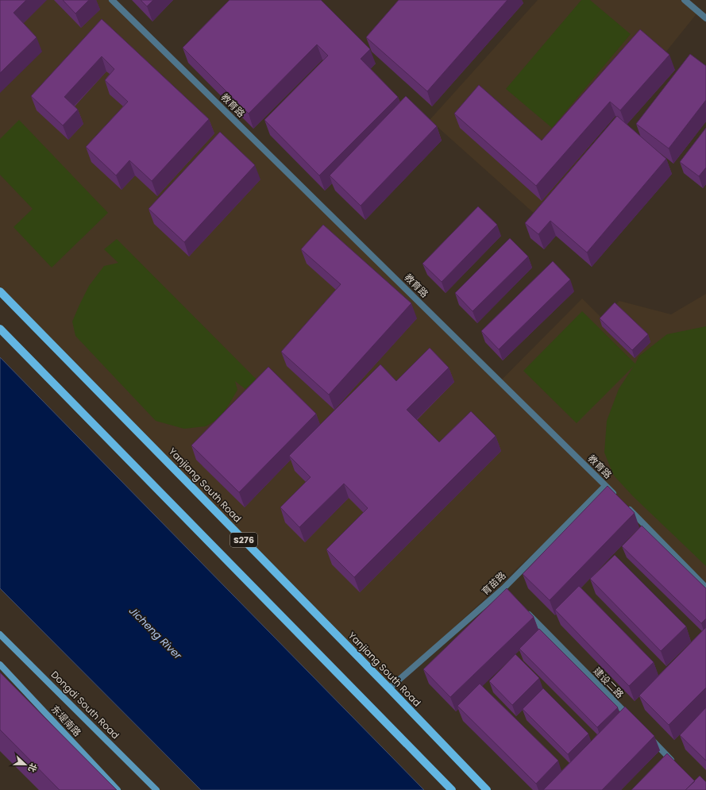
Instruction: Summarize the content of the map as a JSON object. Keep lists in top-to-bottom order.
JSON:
{
  "streets": {
    "main road": [
      "Yanjiang South Road",
      "S276",
      "Dongdi South Road",
      "东堤南路"
    ],
    "street": ["教育路", "育苗路", "建设二路"]
  },
  "crossings": [
    ["教育路", "育苗路"],
    ["Yanjiang South Road", "育苗路"]
  ],
  "water": ["Jicheng River"],
  "north": "right"
}
